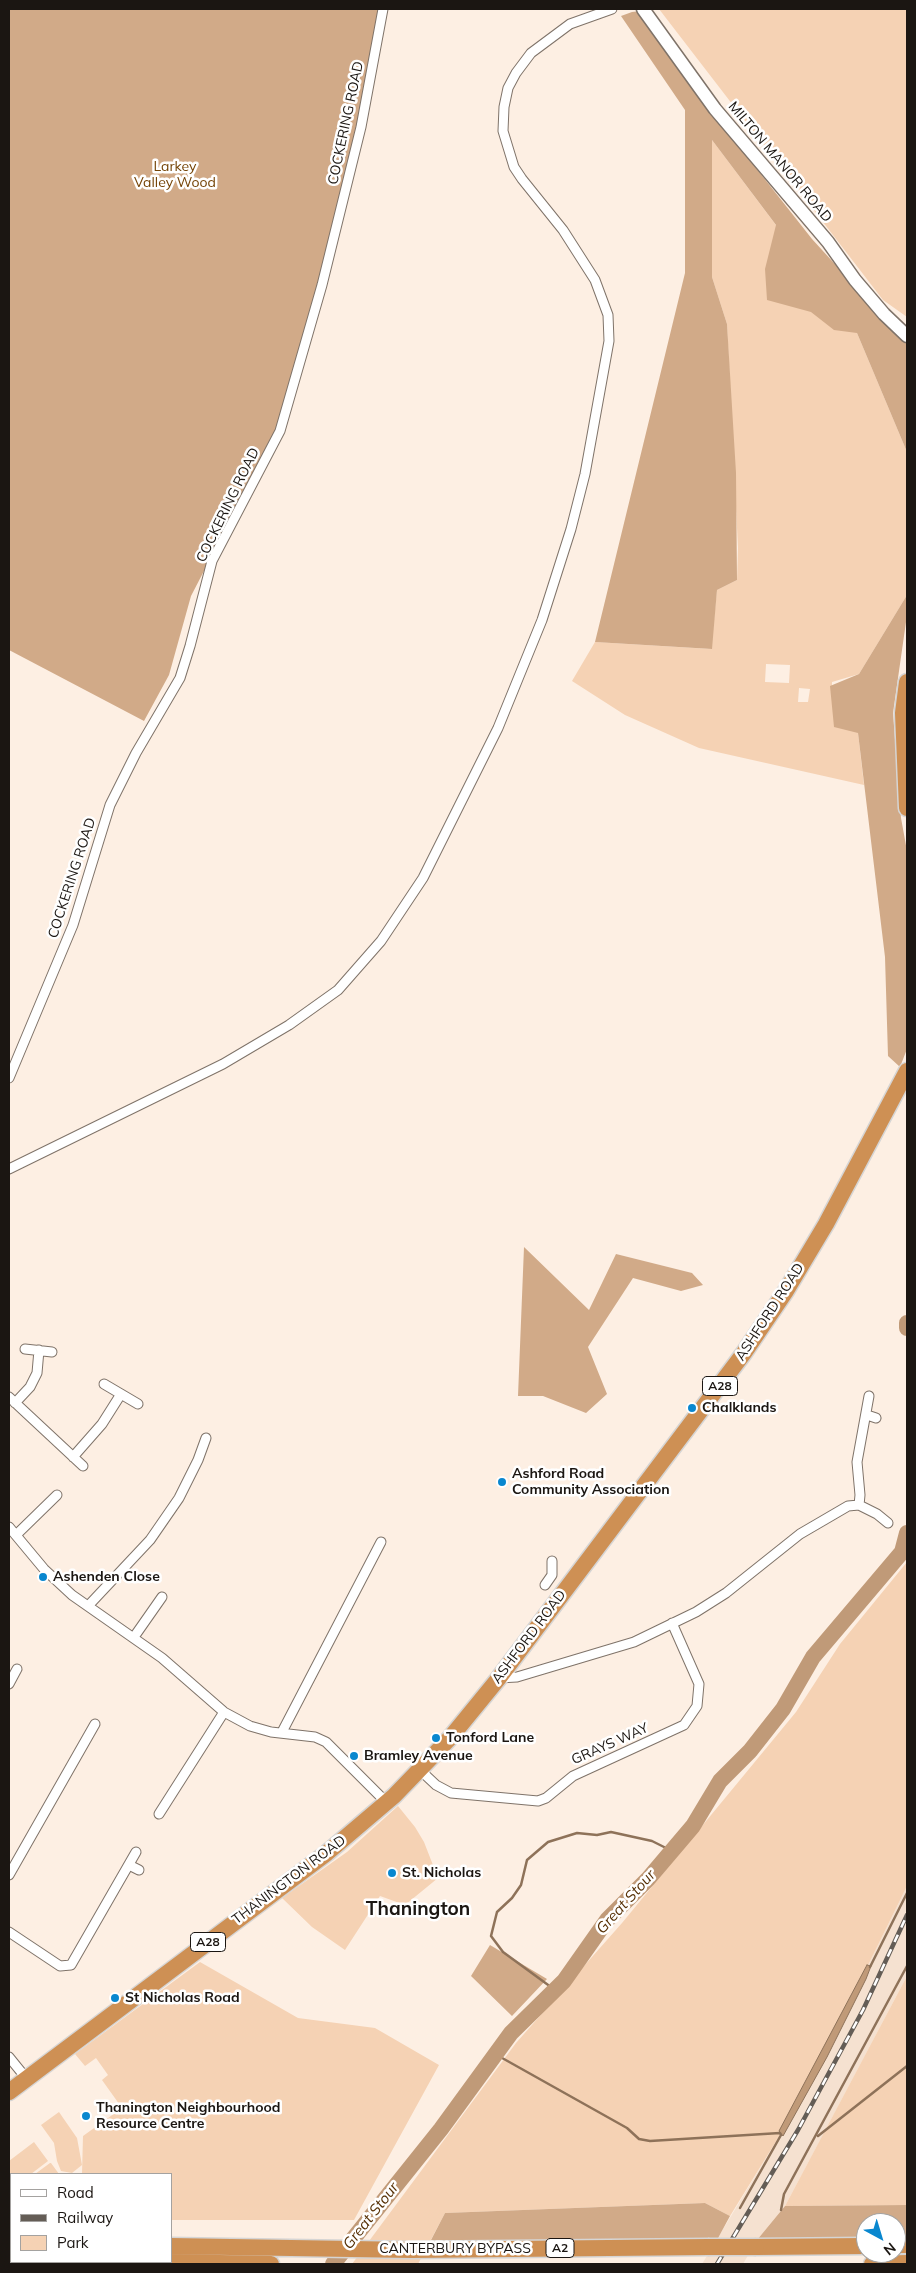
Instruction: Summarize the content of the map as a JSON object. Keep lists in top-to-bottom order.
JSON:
{
  "streets": {
    "highway": [
      "ASHFORD ROAD",
      "A28",
      "THANINGTON ROAD",
      "A2",
      "CANTERBURY BYPASS"
    ],
    "street": ["COCKERING ROAD", "MILTON MANOR ROAD", "GRAYS WAY"]
  },
  "crossings": [
    ["ASHFORD ROAD", "GRAYS WAY"],
    ["ASHFORD ROAD", "THANINGTON ROAD"],
    ["GRAYS WAY", "THANINGTON ROAD"],
    ["A2", "CANTERBURY BYPASS"]
  ],
  "districts": ["Thanington"],
  "water": ["Great Stour"],
  "parks": ["Larkey Valley Wood"],
  "places": [
    "Chalklands",
    "Ashford Road Community Association",
    "Ashenden Close",
    "Tonford Lane",
    "Bramley Avenue",
    "St. Nicholas",
    "St Nicholas Road",
    "Thanington Neighbourhood Resource Centre"
  ],
  "legend": ["Road", "Railway", "Park"],
  "north": "bottom right"
}
